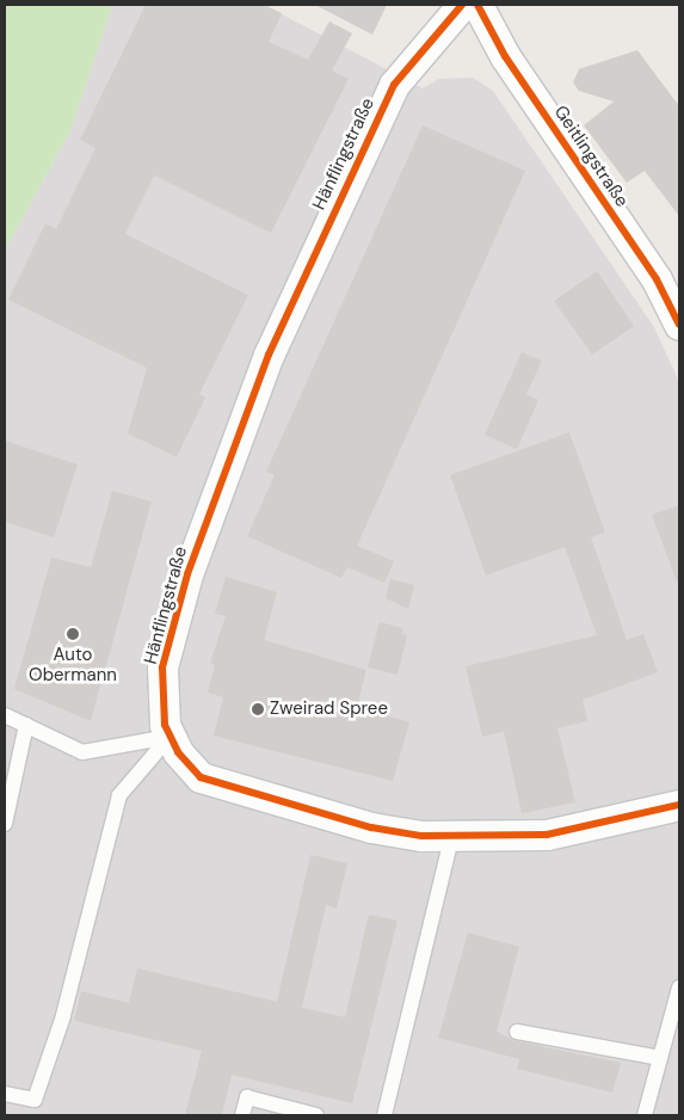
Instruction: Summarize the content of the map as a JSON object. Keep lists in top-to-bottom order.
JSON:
{
  "streets": {
    "street": ["Hänflingstraße", "Geitlingstraße"]
  },
  "places": ["Auto Obermann", "Zweirad Spree"]
}
